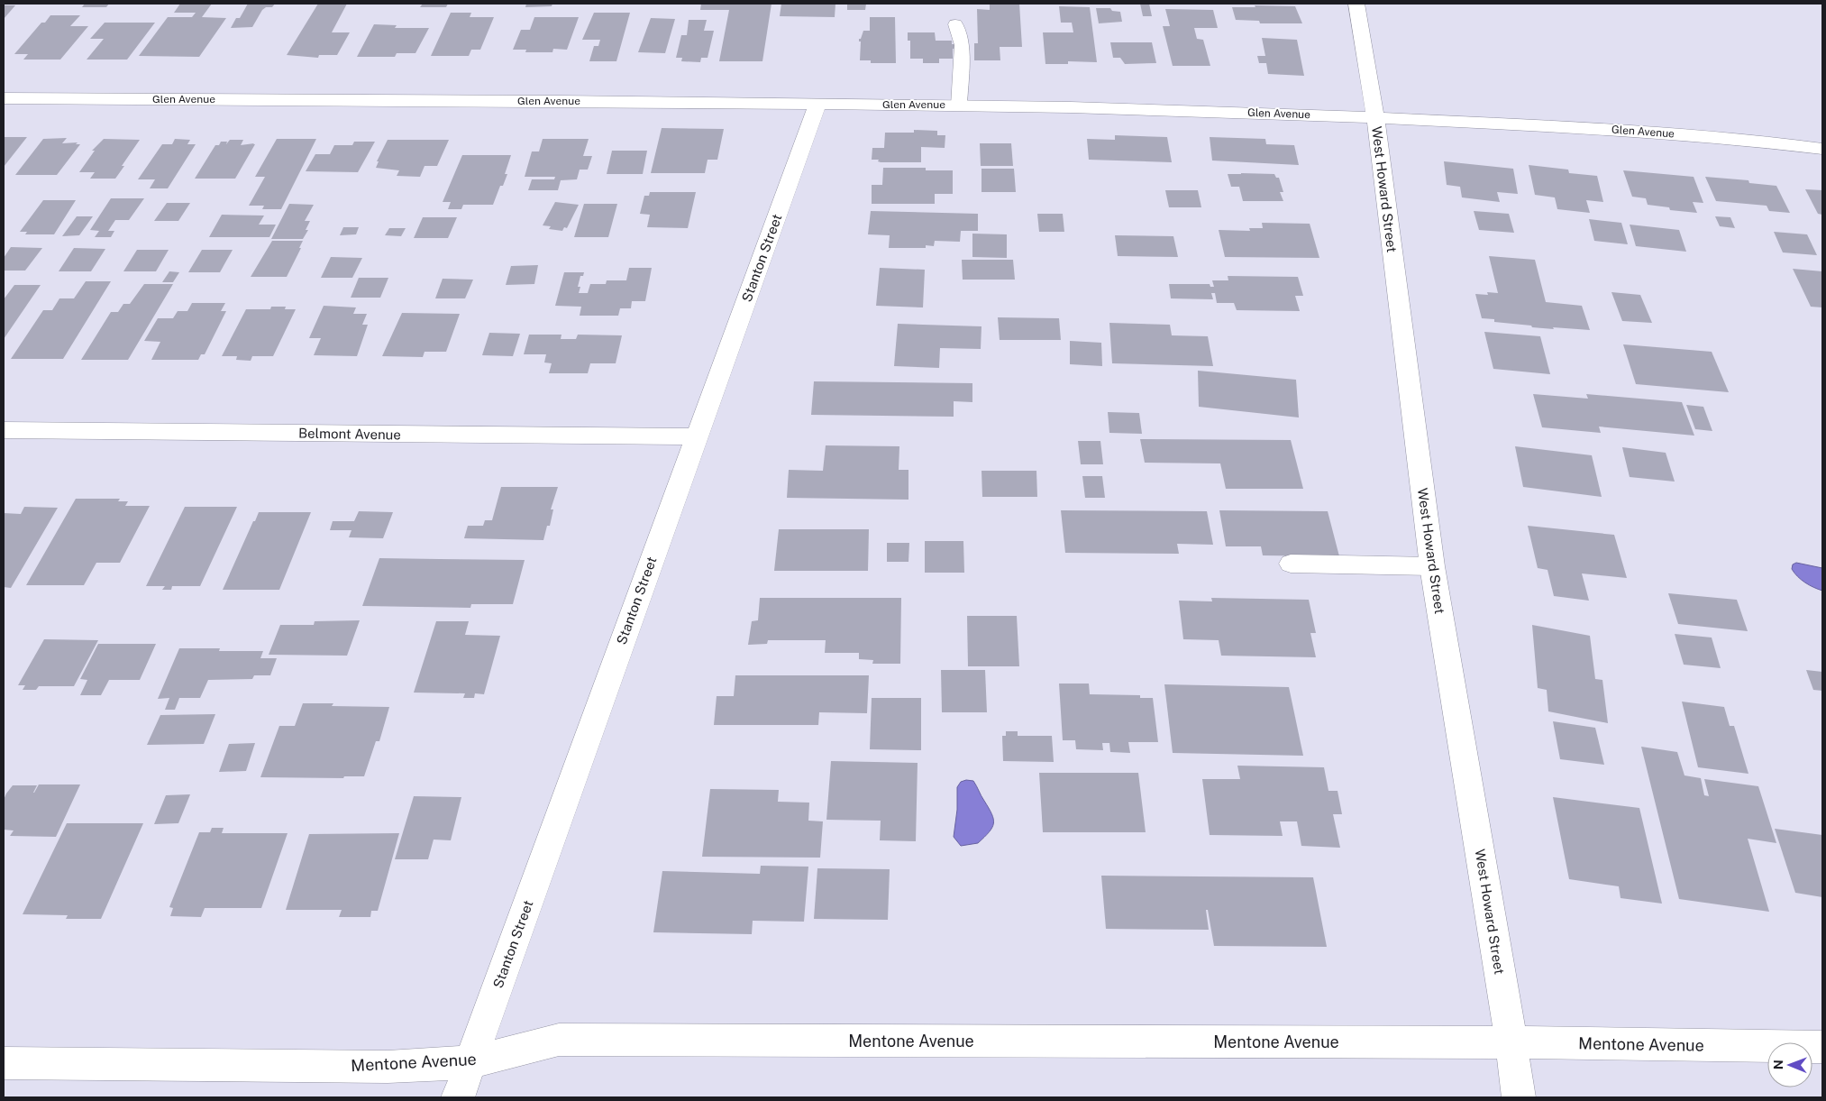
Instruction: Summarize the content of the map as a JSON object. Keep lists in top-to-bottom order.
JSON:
{
  "streets": {
    "street": [
      "Glen Avenue",
      "West Howard Street",
      "Stanton Street",
      "Belmont Avenue",
      "Mentone Avenue"
    ]
  },
  "crossings": [
    ["Glen Avenue", "West Howard Street"],
    ["Glen Avenue", "Stanton Street"],
    ["West Howard Street", "Mentone Avenue"],
    ["Stanton Street", "Belmont Avenue"],
    ["Stanton Street", "Mentone Avenue"]
  ],
  "north": "left"
}
